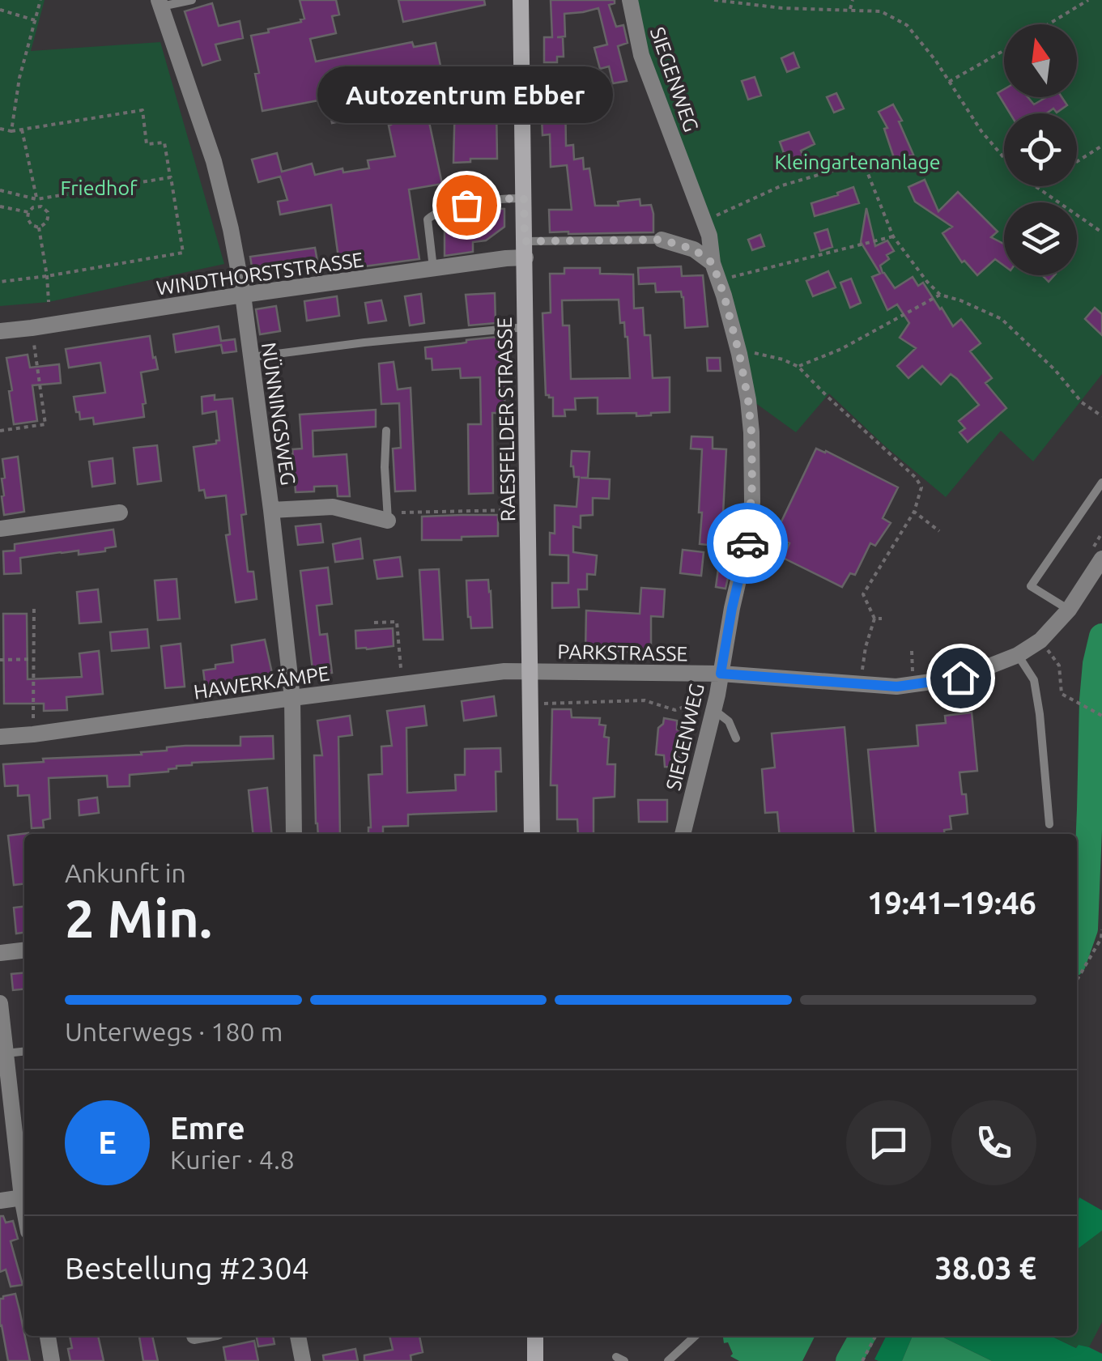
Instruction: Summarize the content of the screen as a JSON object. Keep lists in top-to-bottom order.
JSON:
{
  "streets": {
    "main road": ["RAESFELDER STRASSE"],
    "street": [
      "SIEGENWEG",
      "WINDTHORSTSTRASSE",
      "NÜNNINGSWEG",
      "PARKSTRASSE",
      "HAWERKÄMPE"
    ]
  },
  "crossings": [
    ["SIEGENWEG", "PARKSTRASSE"],
    ["WINDTHORSTSTRASSE", "NÜNNINGSWEG"],
    ["WINDTHORSTSTRASSE", "RAESFELDER STRASSE"],
    ["NÜNNINGSWEG", "HAWERKÄMPE"],
    ["RAESFELDER STRASSE", "PARKSTRASSE"],
    ["RAESFELDER STRASSE", "HAWERKÄMPE"],
    ["PARKSTRASSE", "HAWERKÄMPE"]
  ],
  "parks": ["Kleingartenanlage", "Friedhof"],
  "places": ["Autozentrum Ebber"],
  "north": "top",
  "page": {
    "bubble": "Autozentrum Ebber",
    "heading": ["2 Min.", "Ankunft in", "19:41–19:46"],
    "panel": [
      "Emre",
      "Kurier · 4.8",
      "Bestellung #2304",
      "38.03 €"
    ],
    "bar": "Unterwegs · 180 m",
    "round": "E"
  }
}
